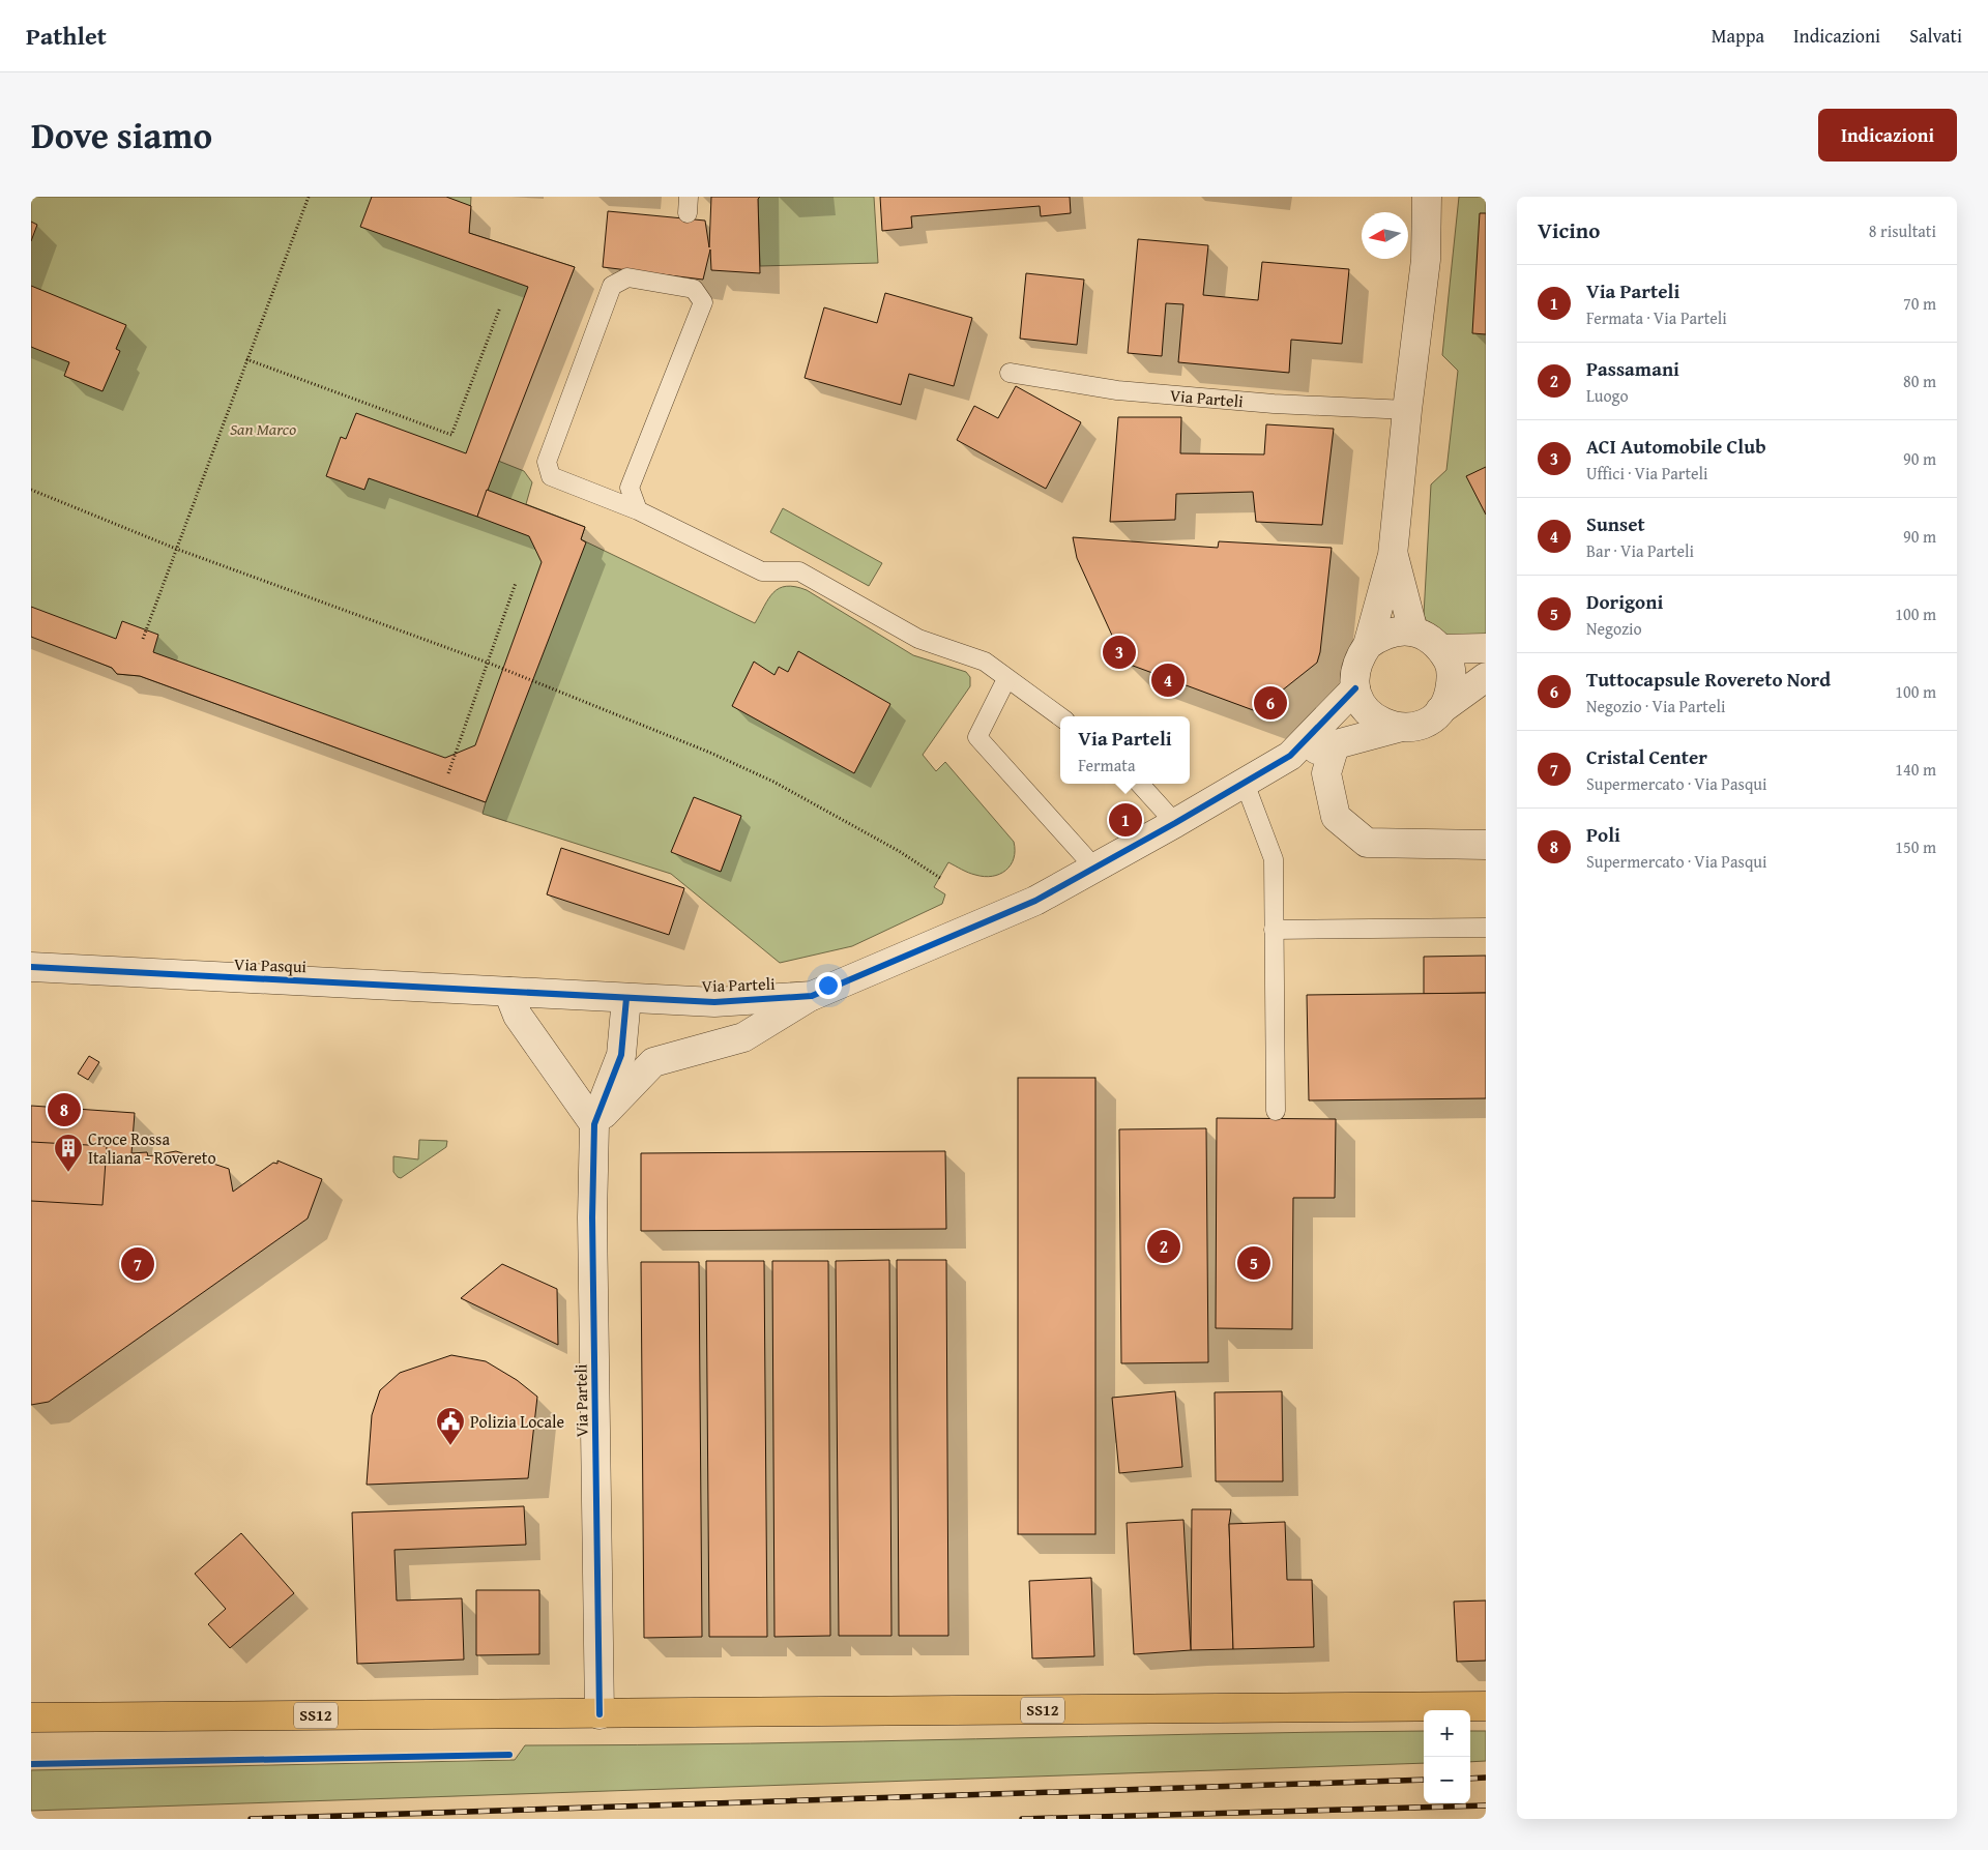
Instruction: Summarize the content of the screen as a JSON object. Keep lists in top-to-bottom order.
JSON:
{
  "streets": {
    "main road": ["SS12"],
    "street": ["Via Parteli", "Via Pasqui"]
  },
  "crossings": [
    ["Via Parteli", "Via Pasqui"],
    ["Via Parteli", "SS12"]
  ],
  "parks": ["San Marco"],
  "places": {
    "building": ["Croce Rossa Italiana - Rovereto"],
    "public building": ["Polizia Locale"]
  },
  "north": "left",
  "page": {
    "header": "Pathlet",
    "nav": ["Mappa", "Indicazioni", "Salvati"],
    "title": "Dove siamo",
    "buttons": "Indicazioni",
    "heading": ["Vicino", "8 risultati"],
    "list": [
      {
        "mark": "1",
        "name": "Via Parteli",
        "note": "Fermata · Via Parteli",
        "value": "70 m"
      },
      {
        "mark": "2",
        "name": "Passamani",
        "note": "Luogo",
        "value": "80 m"
      },
      {
        "mark": "3",
        "name": "ACI Automobile Club",
        "note": "Uffici · Via Parteli",
        "value": "90 m"
      },
      {
        "mark": "4",
        "name": "Sunset",
        "note": "Bar · Via Parteli",
        "value": "90 m"
      },
      {
        "mark": "5",
        "name": "Dorigoni",
        "note": "Negozio",
        "value": "100 m"
      },
      {
        "mark": "6",
        "name": "Tuttocapsule Rovereto Nord",
        "note": "Negozio · Via Parteli",
        "value": "100 m"
      },
      {
        "mark": "7",
        "name": "Cristal Center",
        "note": "Supermercato · Via Pasqui",
        "value": "140 m"
      },
      {
        "mark": "8",
        "name": "Poli",
        "note": "Supermercato · Via Pasqui",
        "value": "150 m"
      }
    ],
    "pins": [
      "3",
      "4",
      "6",
      "1",
      "8",
      "2",
      "5",
      "7"
    ],
    "popup": ["Via Parteli", "Fermata"],
    "map_buttons": ["+", "−"]
  }
}
